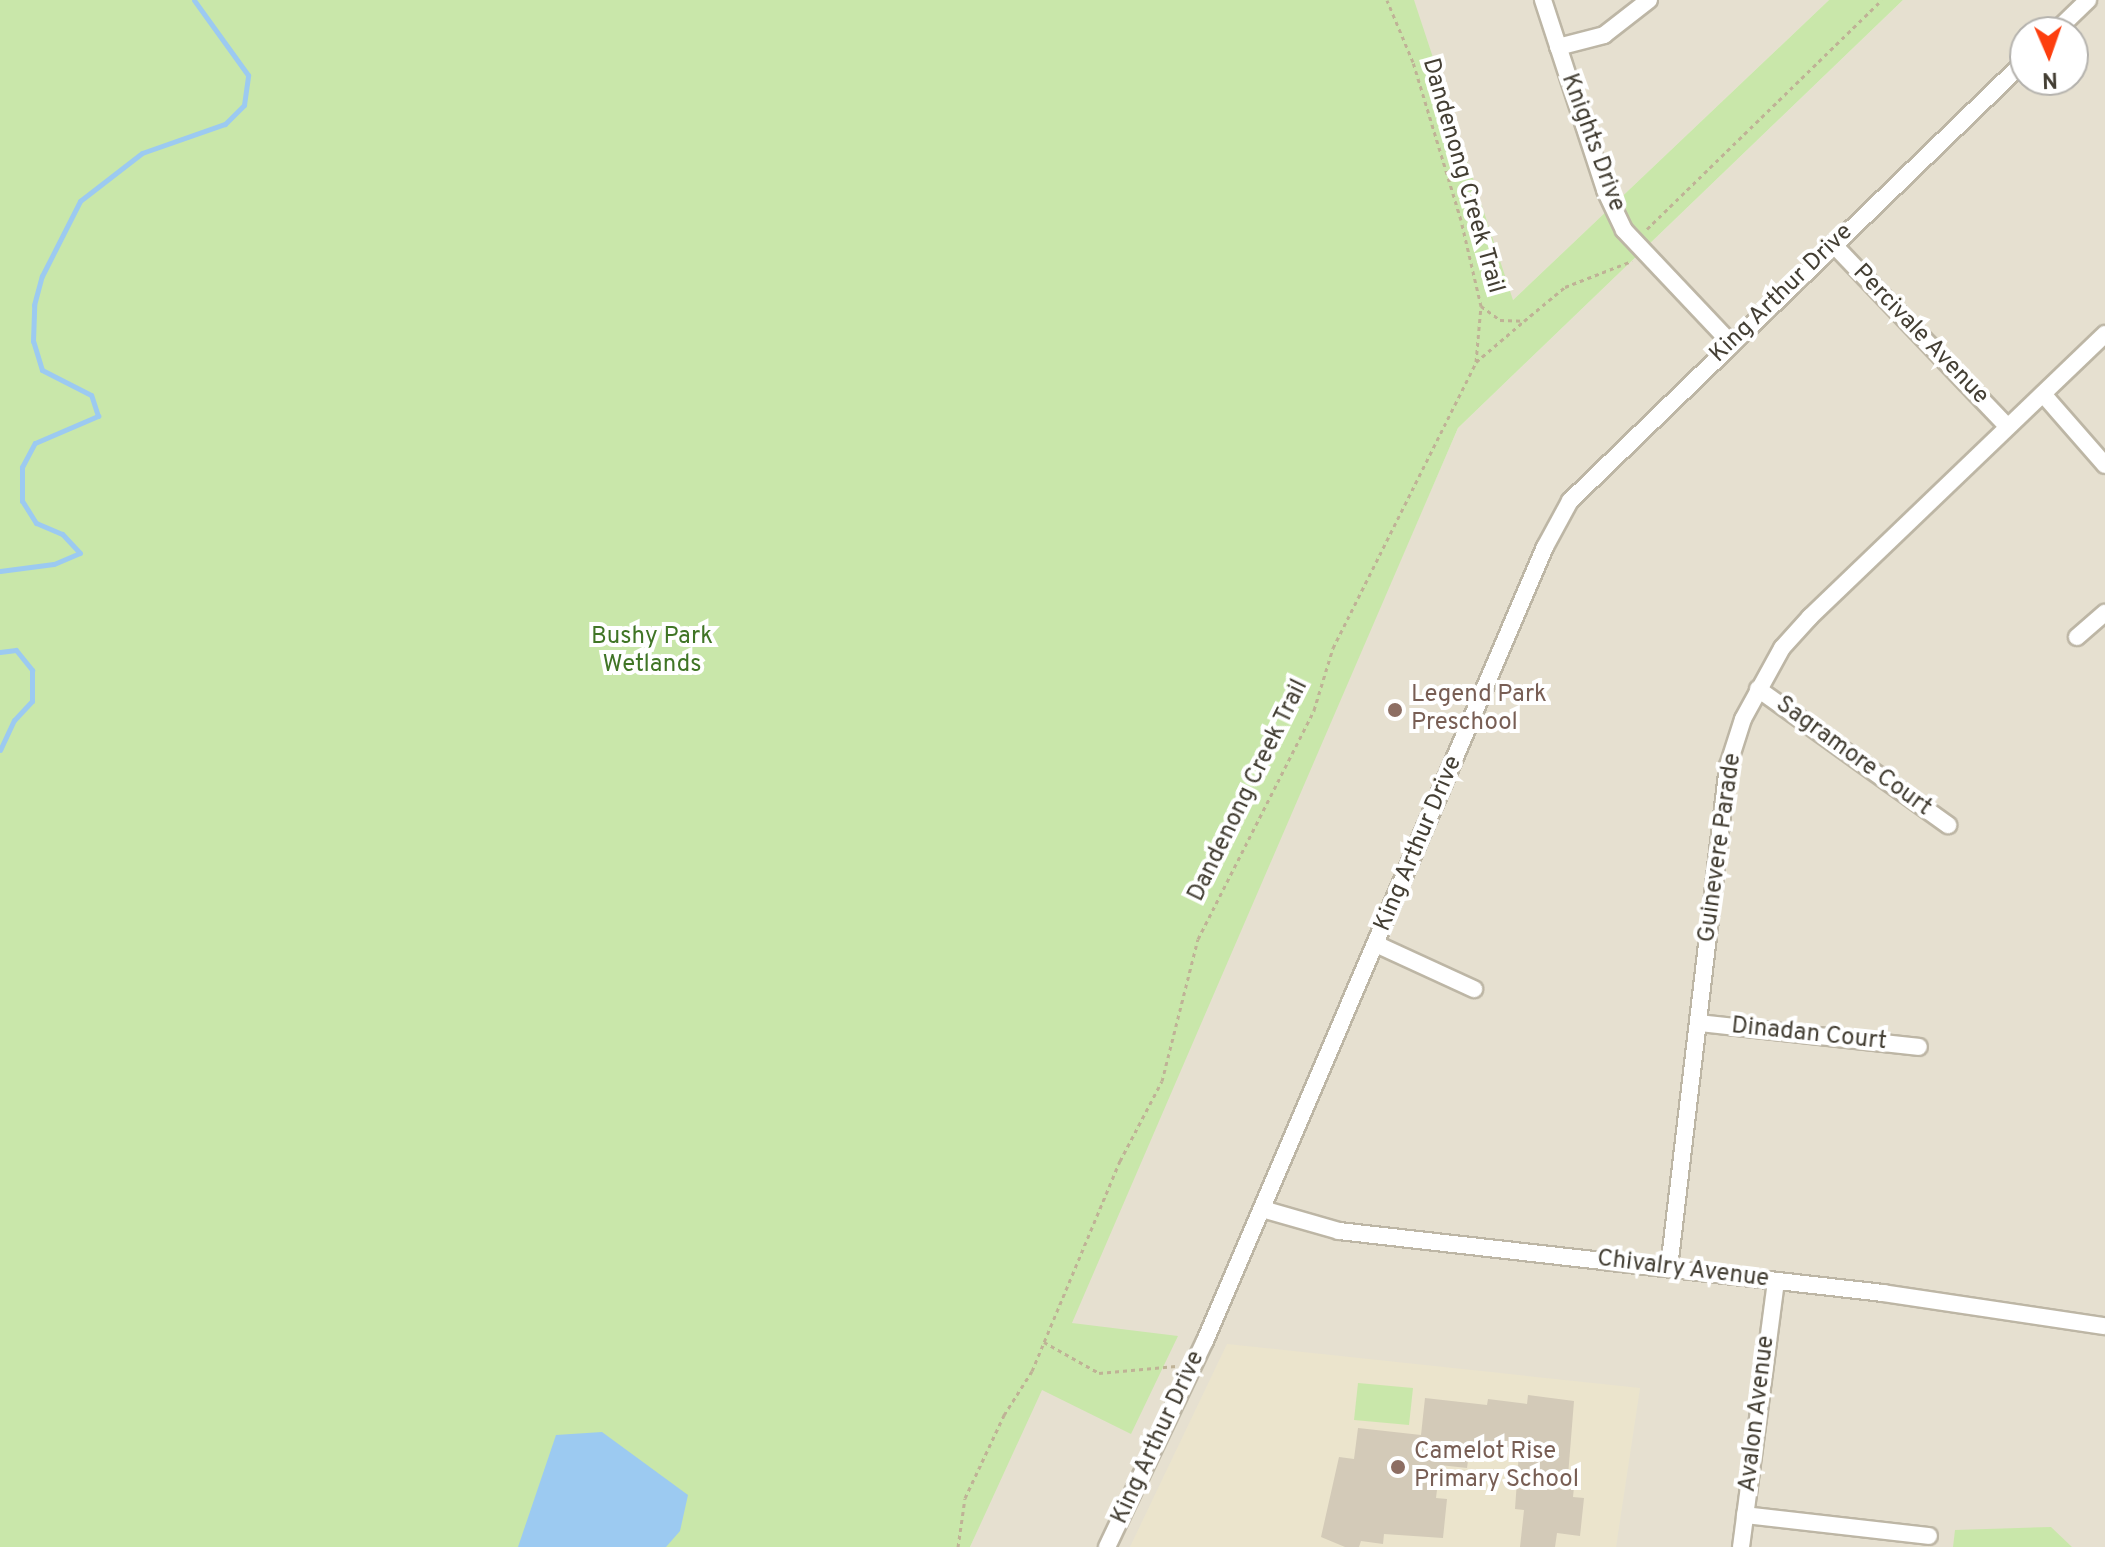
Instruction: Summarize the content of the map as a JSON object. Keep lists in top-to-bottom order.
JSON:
{
  "streets": {
    "street": [
      "Knights Drive",
      "King Arthur Drive",
      "Percivale Avenue",
      "Sagramore Court",
      "Guinevere Parade",
      "Dinadan Court",
      "Chivalry Avenue",
      "Avalon Avenue"
    ],
    "path": ["Dandenong Creek Trail"]
  },
  "crossings": [
    ["Knights Drive", "King Arthur Drive"],
    ["King Arthur Drive", "Percivale Avenue"],
    ["King Arthur Drive", "Chivalry Avenue"],
    ["Percivale Avenue", "Guinevere Parade"],
    ["Sagramore Court", "Guinevere Parade"],
    ["Guinevere Parade", "Dinadan Court"],
    ["Guinevere Parade", "Chivalry Avenue"],
    ["Chivalry Avenue", "Avalon Avenue"]
  ],
  "parks": ["Bushy Park Wetlands"],
  "places": ["Legend Park Preschool", "Camelot Rise Primary School"],
  "north": "bottom"
}
